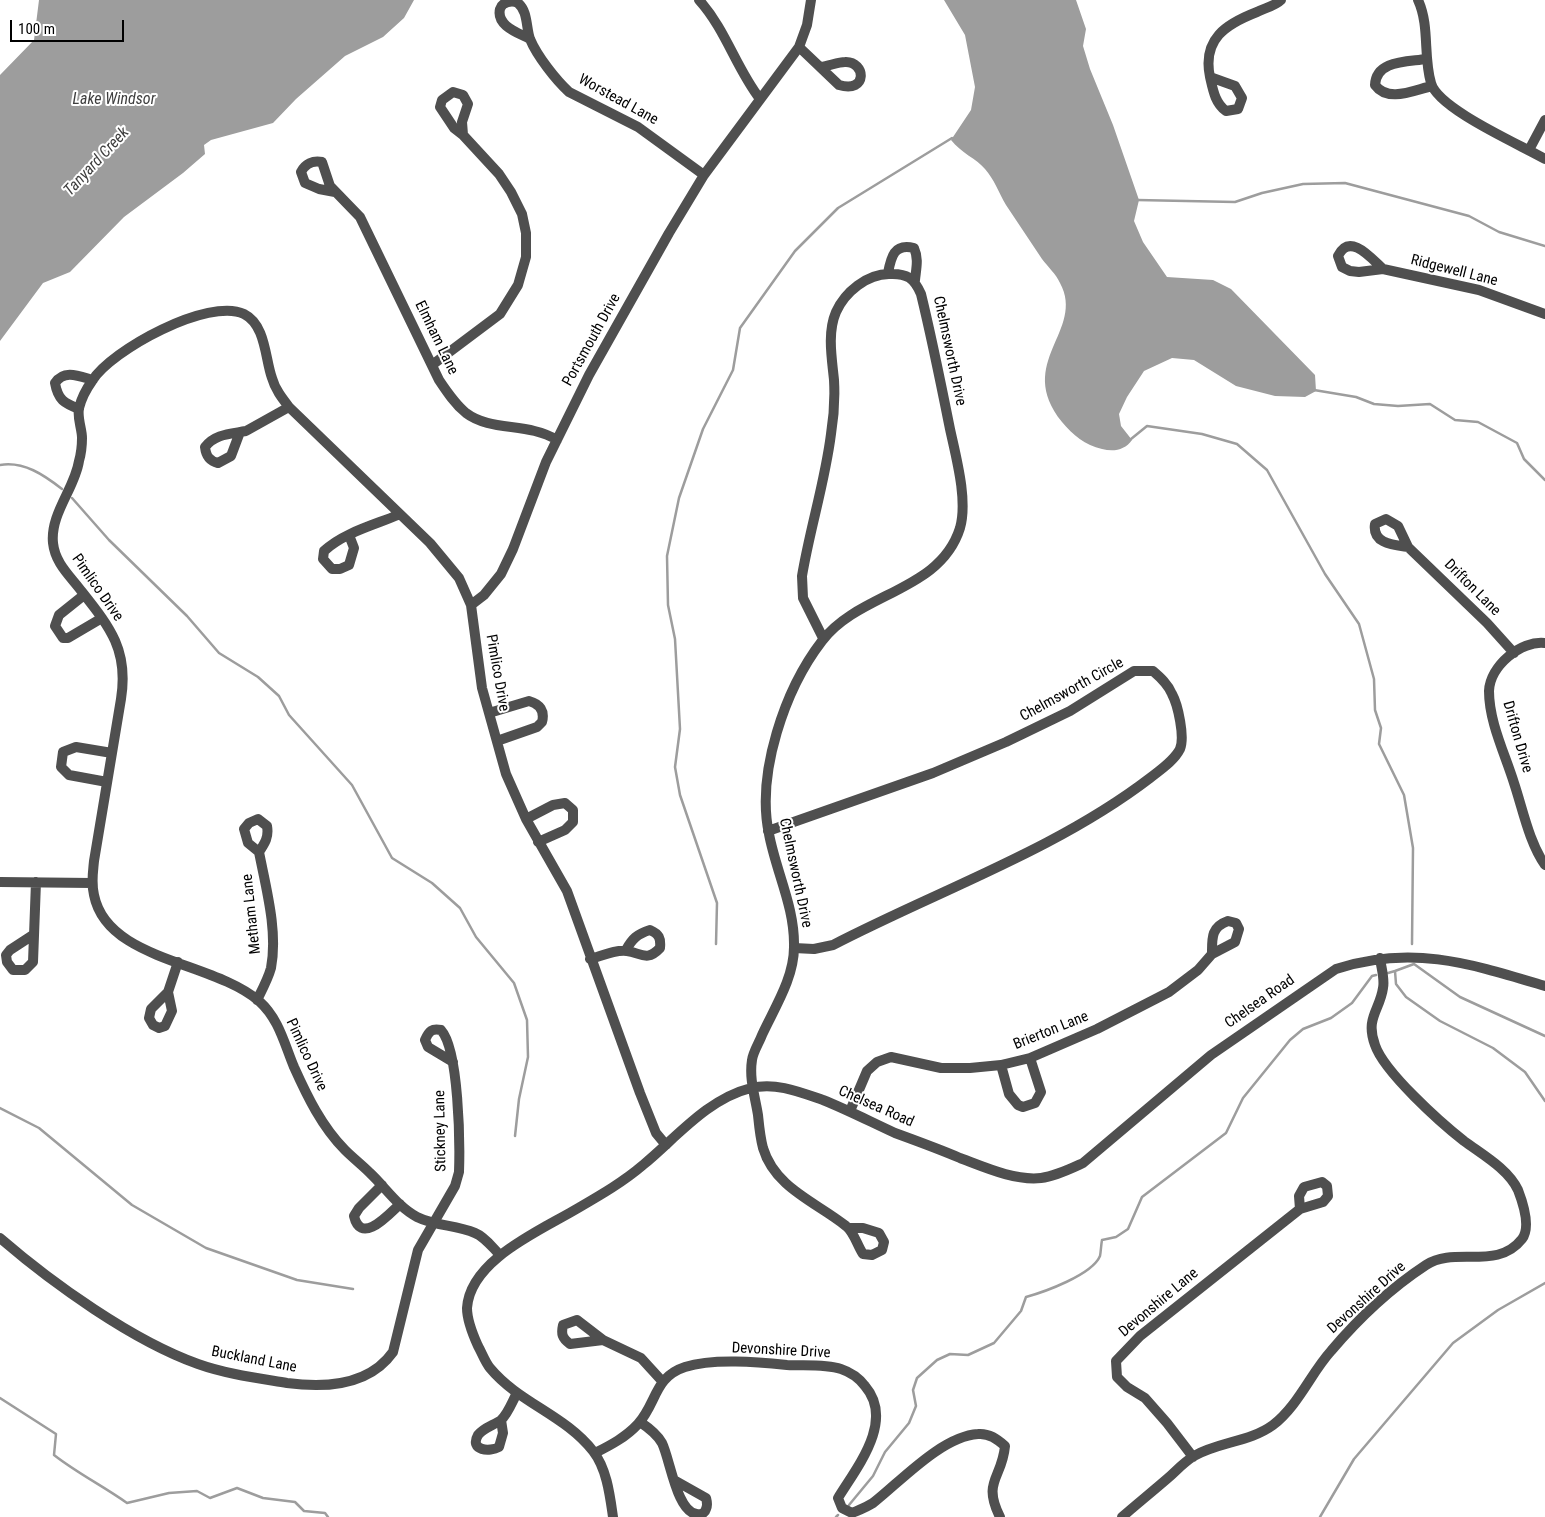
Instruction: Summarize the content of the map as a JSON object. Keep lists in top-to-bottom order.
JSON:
{
  "streets": {
    "street": [
      "Worstead Lane",
      "Ridgewell Lane",
      "Elmham Lane",
      "Portsmouth Drive",
      "Chelmsworth Drive",
      "Pimlico Drive",
      "Drifton Lane",
      "Chelmsworth Circle",
      "Drifton Drive",
      "Metham Lane",
      "Chelsea Road",
      "Brierton Lane",
      "Stickney Lane",
      "Devonshire Drive",
      "Devonshire Lane",
      "Buckland Lane"
    ]
  },
  "crossings": [
    ["Worstead Lane", "Portsmouth Drive"],
    ["Elmham Lane", "Portsmouth Drive"],
    ["Portsmouth Drive", "Pimlico Drive"],
    ["Chelmsworth Drive", "Chelmsworth Circle"],
    ["Chelmsworth Drive", "Chelsea Road"],
    ["Pimlico Drive", "Metham Lane"],
    ["Pimlico Drive", "Chelsea Road"],
    ["Pimlico Drive", "Stickney Lane"],
    ["Pimlico Drive", "Buckland Lane"],
    ["Drifton Lane", "Drifton Drive"],
    ["Chelsea Road", "Brierton Lane"],
    ["Chelsea Road", "Devonshire Drive"],
    ["Stickney Lane", "Buckland Lane"],
    ["Devonshire Drive", "Devonshire Lane"]
  ],
  "water": ["Lake Windsor", "Tanyard Creek"],
  "scale_bar": "100 m"
}
